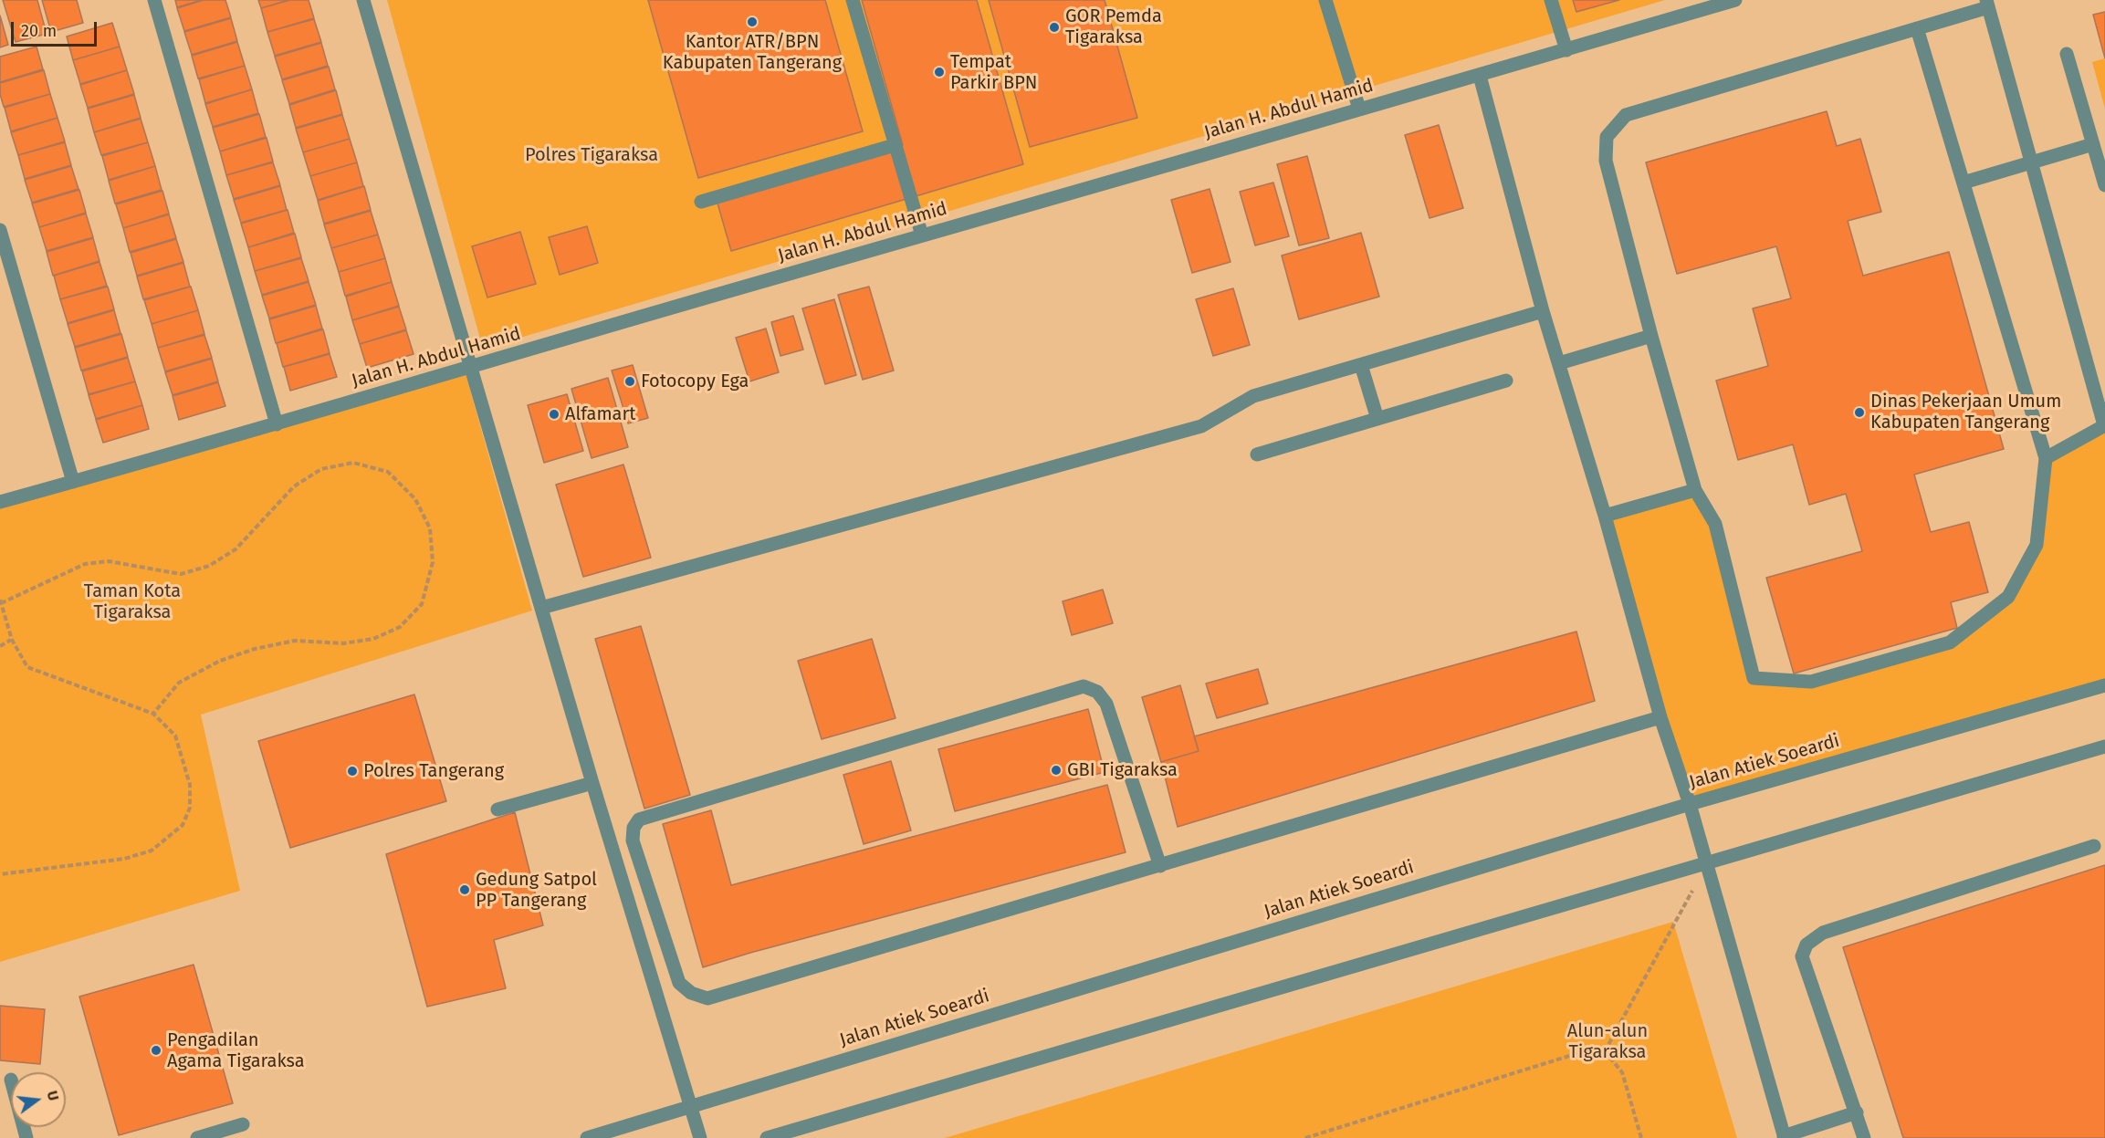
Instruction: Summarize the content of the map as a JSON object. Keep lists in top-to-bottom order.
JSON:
{
  "streets": {
    "street": ["Jalan H. Abdul Hamid", "Jalan Atiek Soeardi"]
  },
  "parks": ["Polres Tigaraksa", "Taman Kota Tigaraksa", "Alun-alun Tigaraksa"],
  "places": [
    "Kantor ATR/BPN Kabupaten Tangerang",
    "GOR Pemda Tigaraksa",
    "Tempat Parkir BPN",
    "Fotocopy Ega",
    "Dinas Pekerjaan Umum Kabupaten Tangerang",
    "Alfamart",
    "GBI Tigaraksa",
    "Polres Tangerang",
    "Gedung Satpol PP Tangerang",
    "Pengadilan Agama Tigaraksa"
  ],
  "scale_bar": "20 m",
  "north": "right"
}
